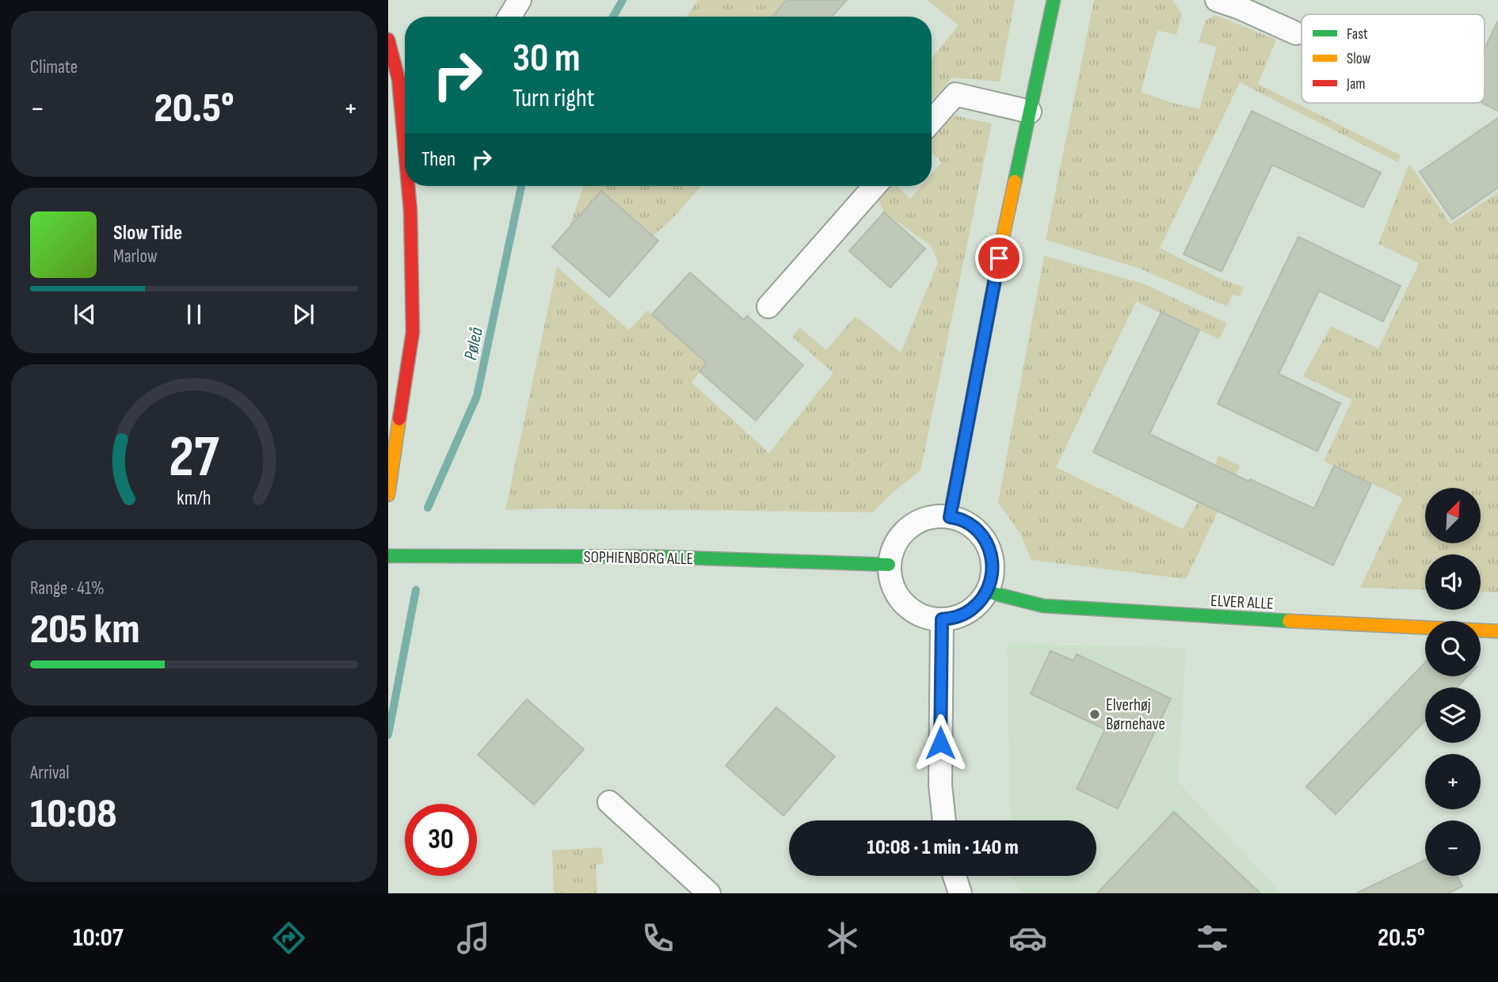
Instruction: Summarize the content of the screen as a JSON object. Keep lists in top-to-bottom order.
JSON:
{
  "streets": {
    "street": ["SOPHIENBORG ALLE", "ELVER ALLE"]
  },
  "crossings": [
    ["SOPHIENBORG ALLE", "ELVER ALLE"]
  ],
  "water": ["Pøleå"],
  "places": ["Elverhøj Børnehave"],
  "legend": ["Fast", "Slow", "Jam"],
  "north": "top right",
  "page": {
    "tile": [
      "Climate",
      ["Range · 41%", "205 km"],
      ["Arrival", "10:08"]
    ],
    "turn": ["30 m", "Turn right"],
    "heat": ["−", "20.5°", "+"],
    "then": "Then",
    "song": ["Slow Tide", "Marlow"],
    "map_buttons": ["+", "−"],
    "limit": "30",
    "trip": "10:08 · 1 min · 140 m",
    "tabs": ["10:07", "20.5°"],
    "gauge": ["27", "km/h"]
  }
}
